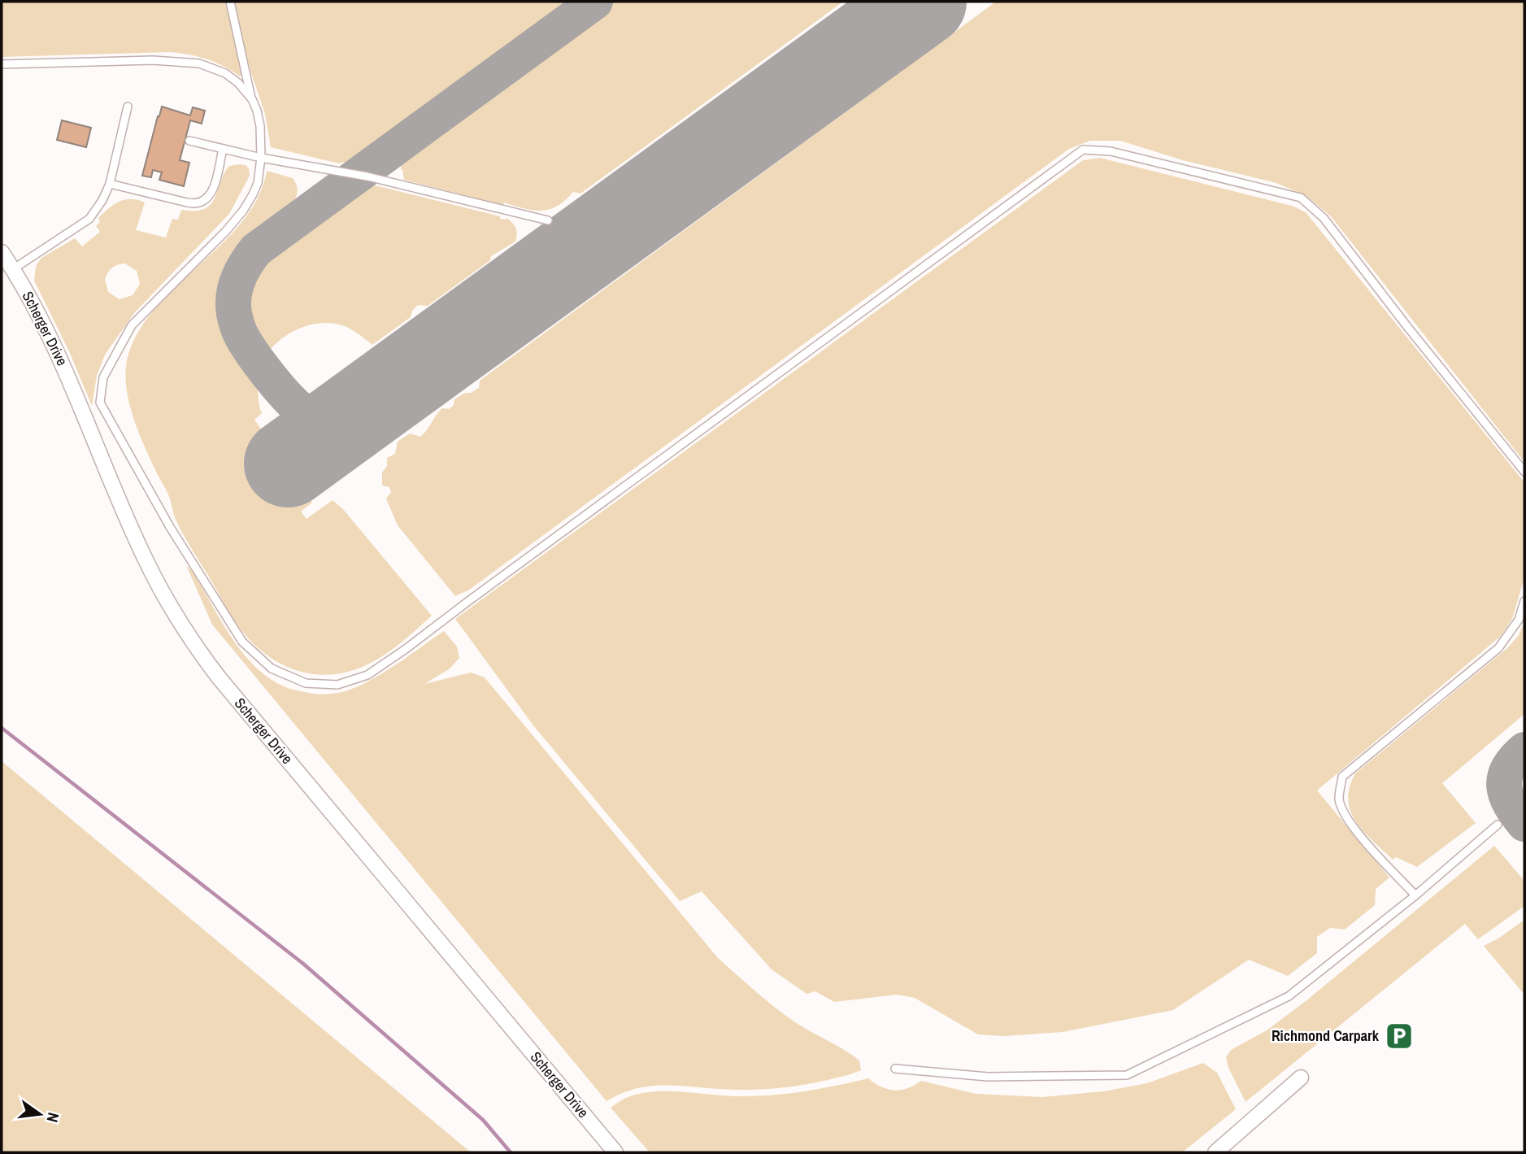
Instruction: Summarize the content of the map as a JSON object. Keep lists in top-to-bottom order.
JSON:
{
  "streets": {
    "street": ["Scherger Drive"]
  },
  "places": {
    "parking": ["Richmond Carpark"]
  },
  "north": "right"
}
